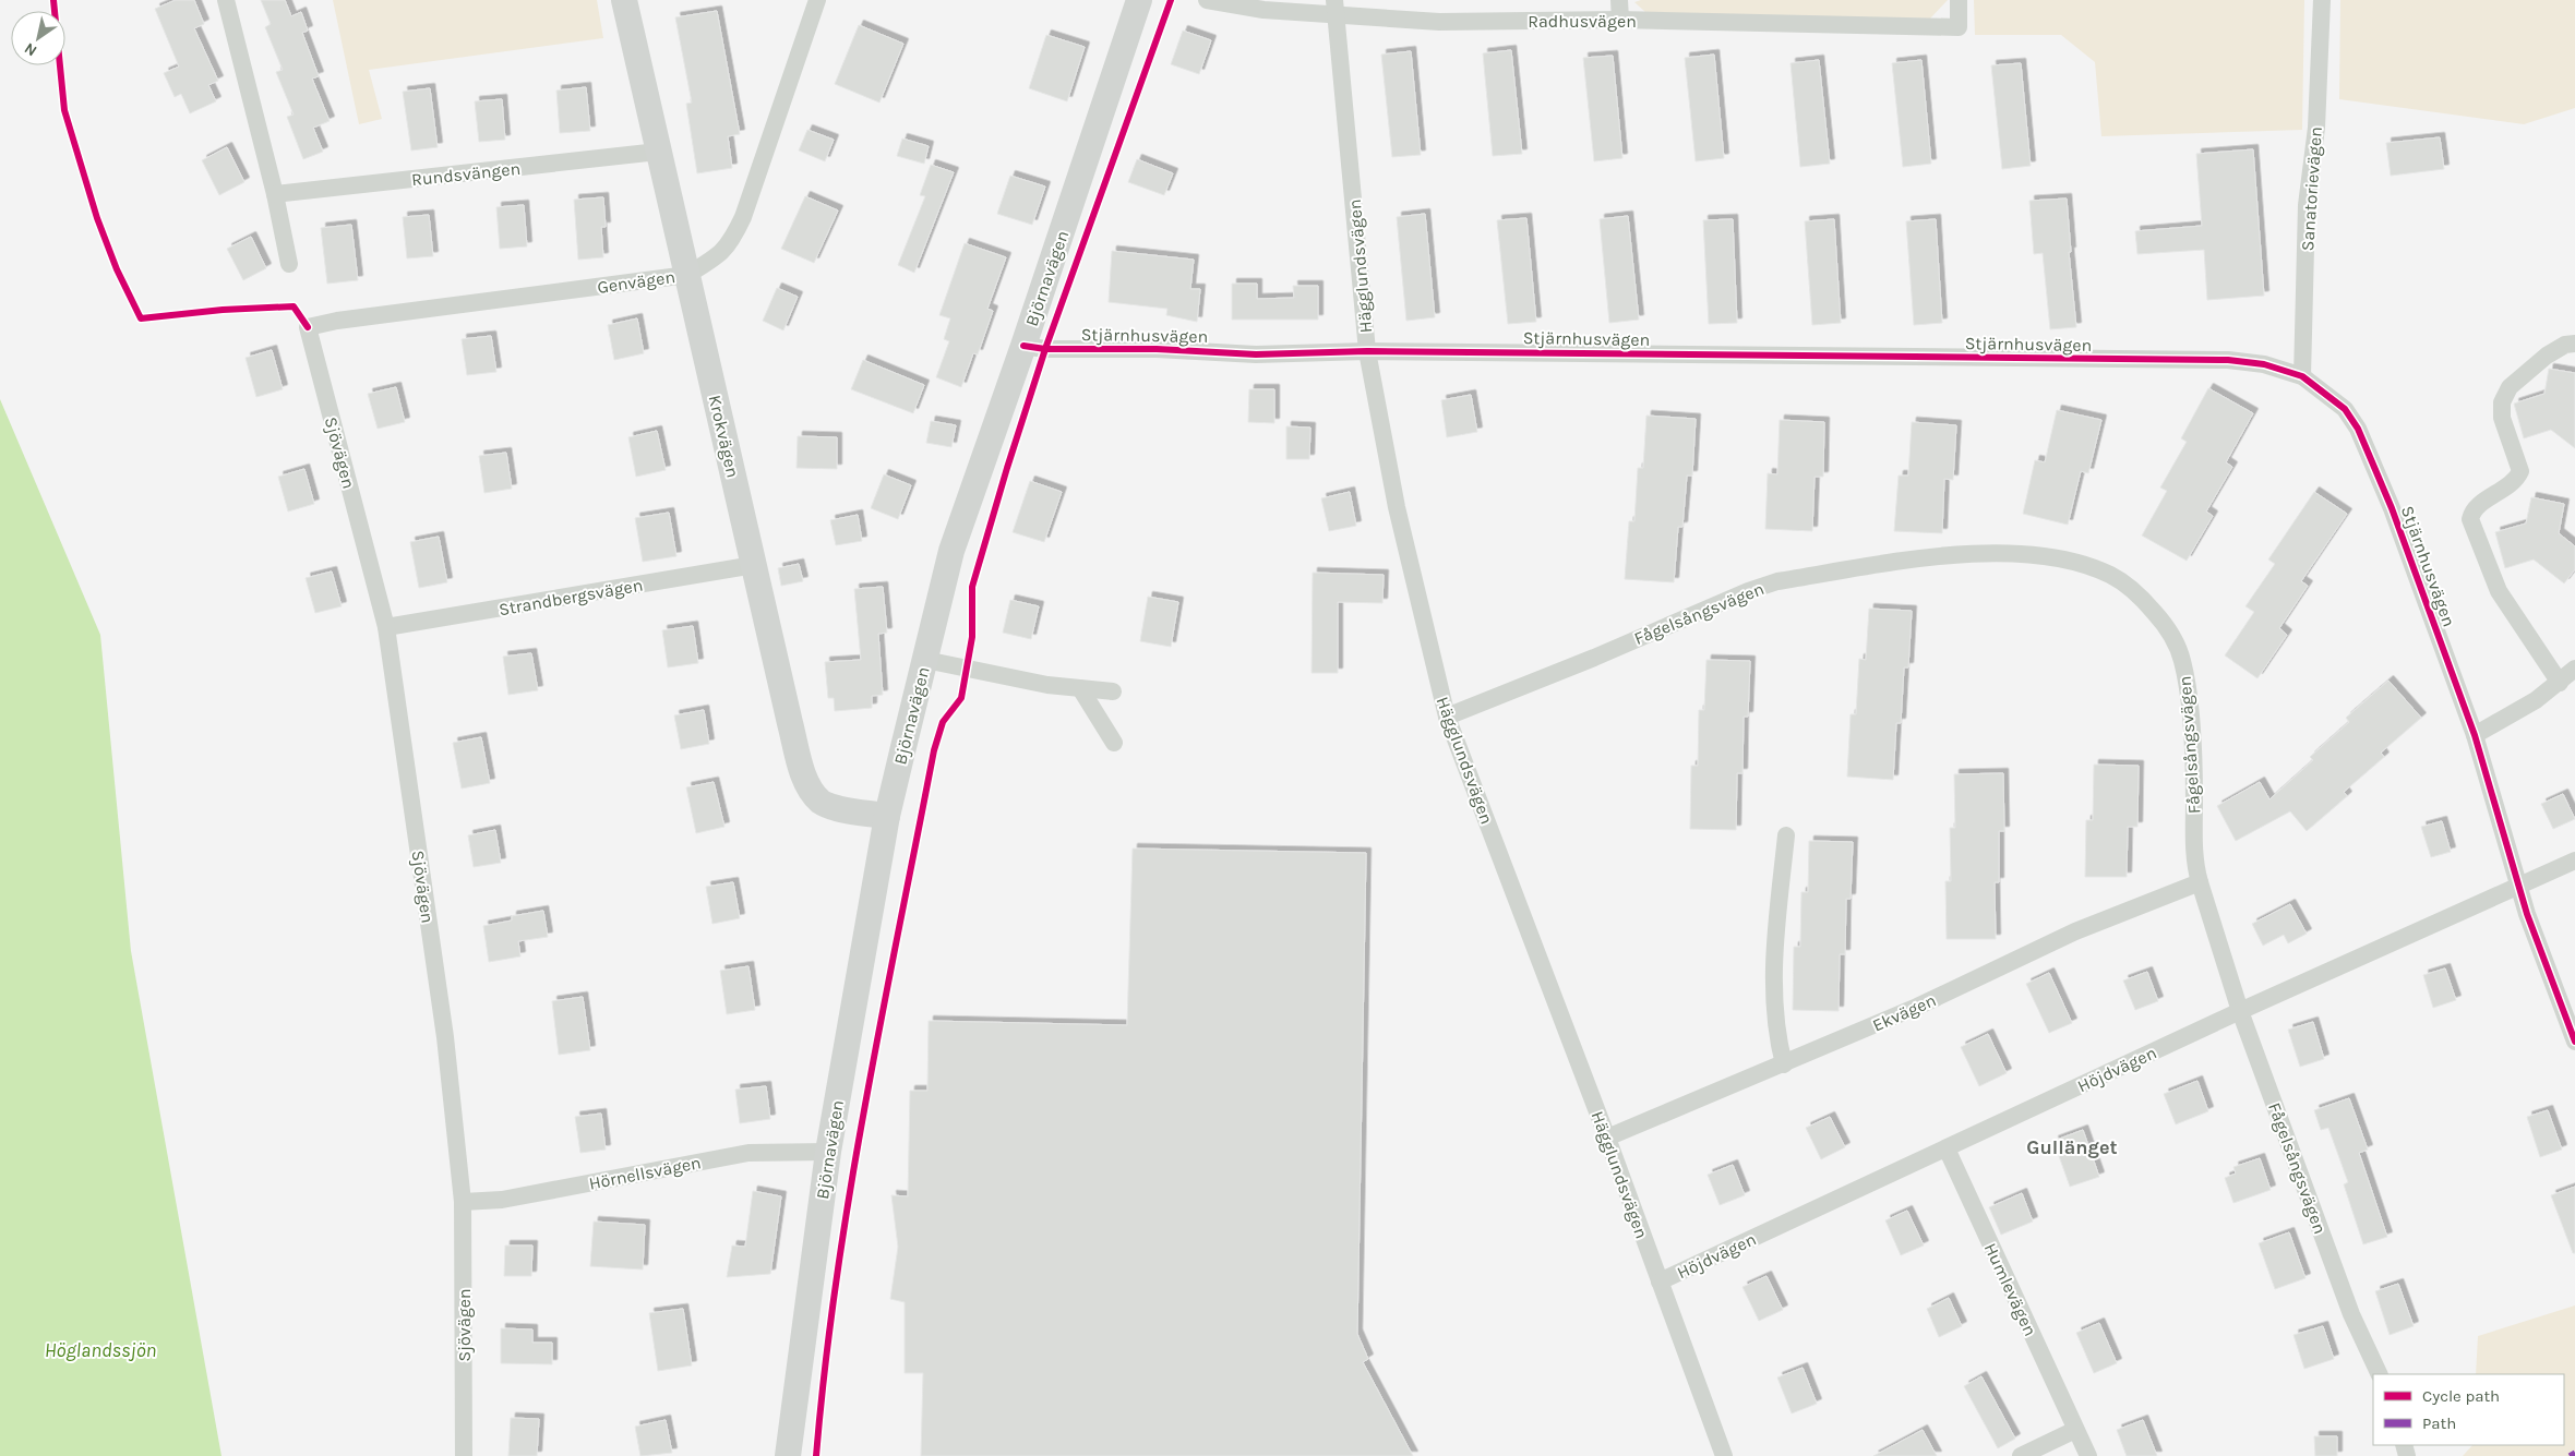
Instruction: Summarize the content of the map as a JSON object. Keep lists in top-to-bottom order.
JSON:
{
  "streets": {
    "main road": ["Björnavägen", "Krokvägen"],
    "street": [
      "Radhusvägen",
      "Rundsvängen",
      "Sanatorievägen",
      "Hägglundsvägen",
      "Genvägen",
      "Stjärnhusvägen",
      "Sjövägen",
      "Strandbergsvägen",
      "Fågelsångsvägen",
      "Ekvägen",
      "Höjdvägen",
      "Hörnellsvägen",
      "Humlevägen"
    ]
  },
  "crossings": [
    ["Radhusvägen", "Hägglundsvägen"],
    ["Rundsvängen", "Krokvägen"],
    ["Sanatorievägen", "Stjärnhusvägen"],
    ["Hägglundsvägen", "Stjärnhusvägen"],
    ["Hägglundsvägen", "Fågelsångsvägen"],
    ["Hägglundsvägen", "Ekvägen"],
    ["Hägglundsvägen", "Höjdvägen"],
    ["Björnavägen", "Stjärnhusvägen"],
    ["Björnavägen", "Krokvägen"],
    ["Björnavägen", "Hörnellsvägen"],
    ["Genvägen", "Krokvägen"],
    ["Genvägen", "Sjövägen"],
    ["Stjärnhusvägen", "Höjdvägen"],
    ["Krokvägen", "Strandbergsvägen"],
    ["Sjövägen", "Strandbergsvägen"],
    ["Sjövägen", "Hörnellsvägen"],
    ["Fågelsångsvägen", "Ekvägen"],
    ["Fågelsångsvägen", "Höjdvägen"],
    ["Höjdvägen", "Humlevägen"]
  ],
  "districts": ["Gullänget"],
  "water": ["Höglandssjön"],
  "legend": ["Cycle path", "Path"],
  "north": "bottom left"
}
